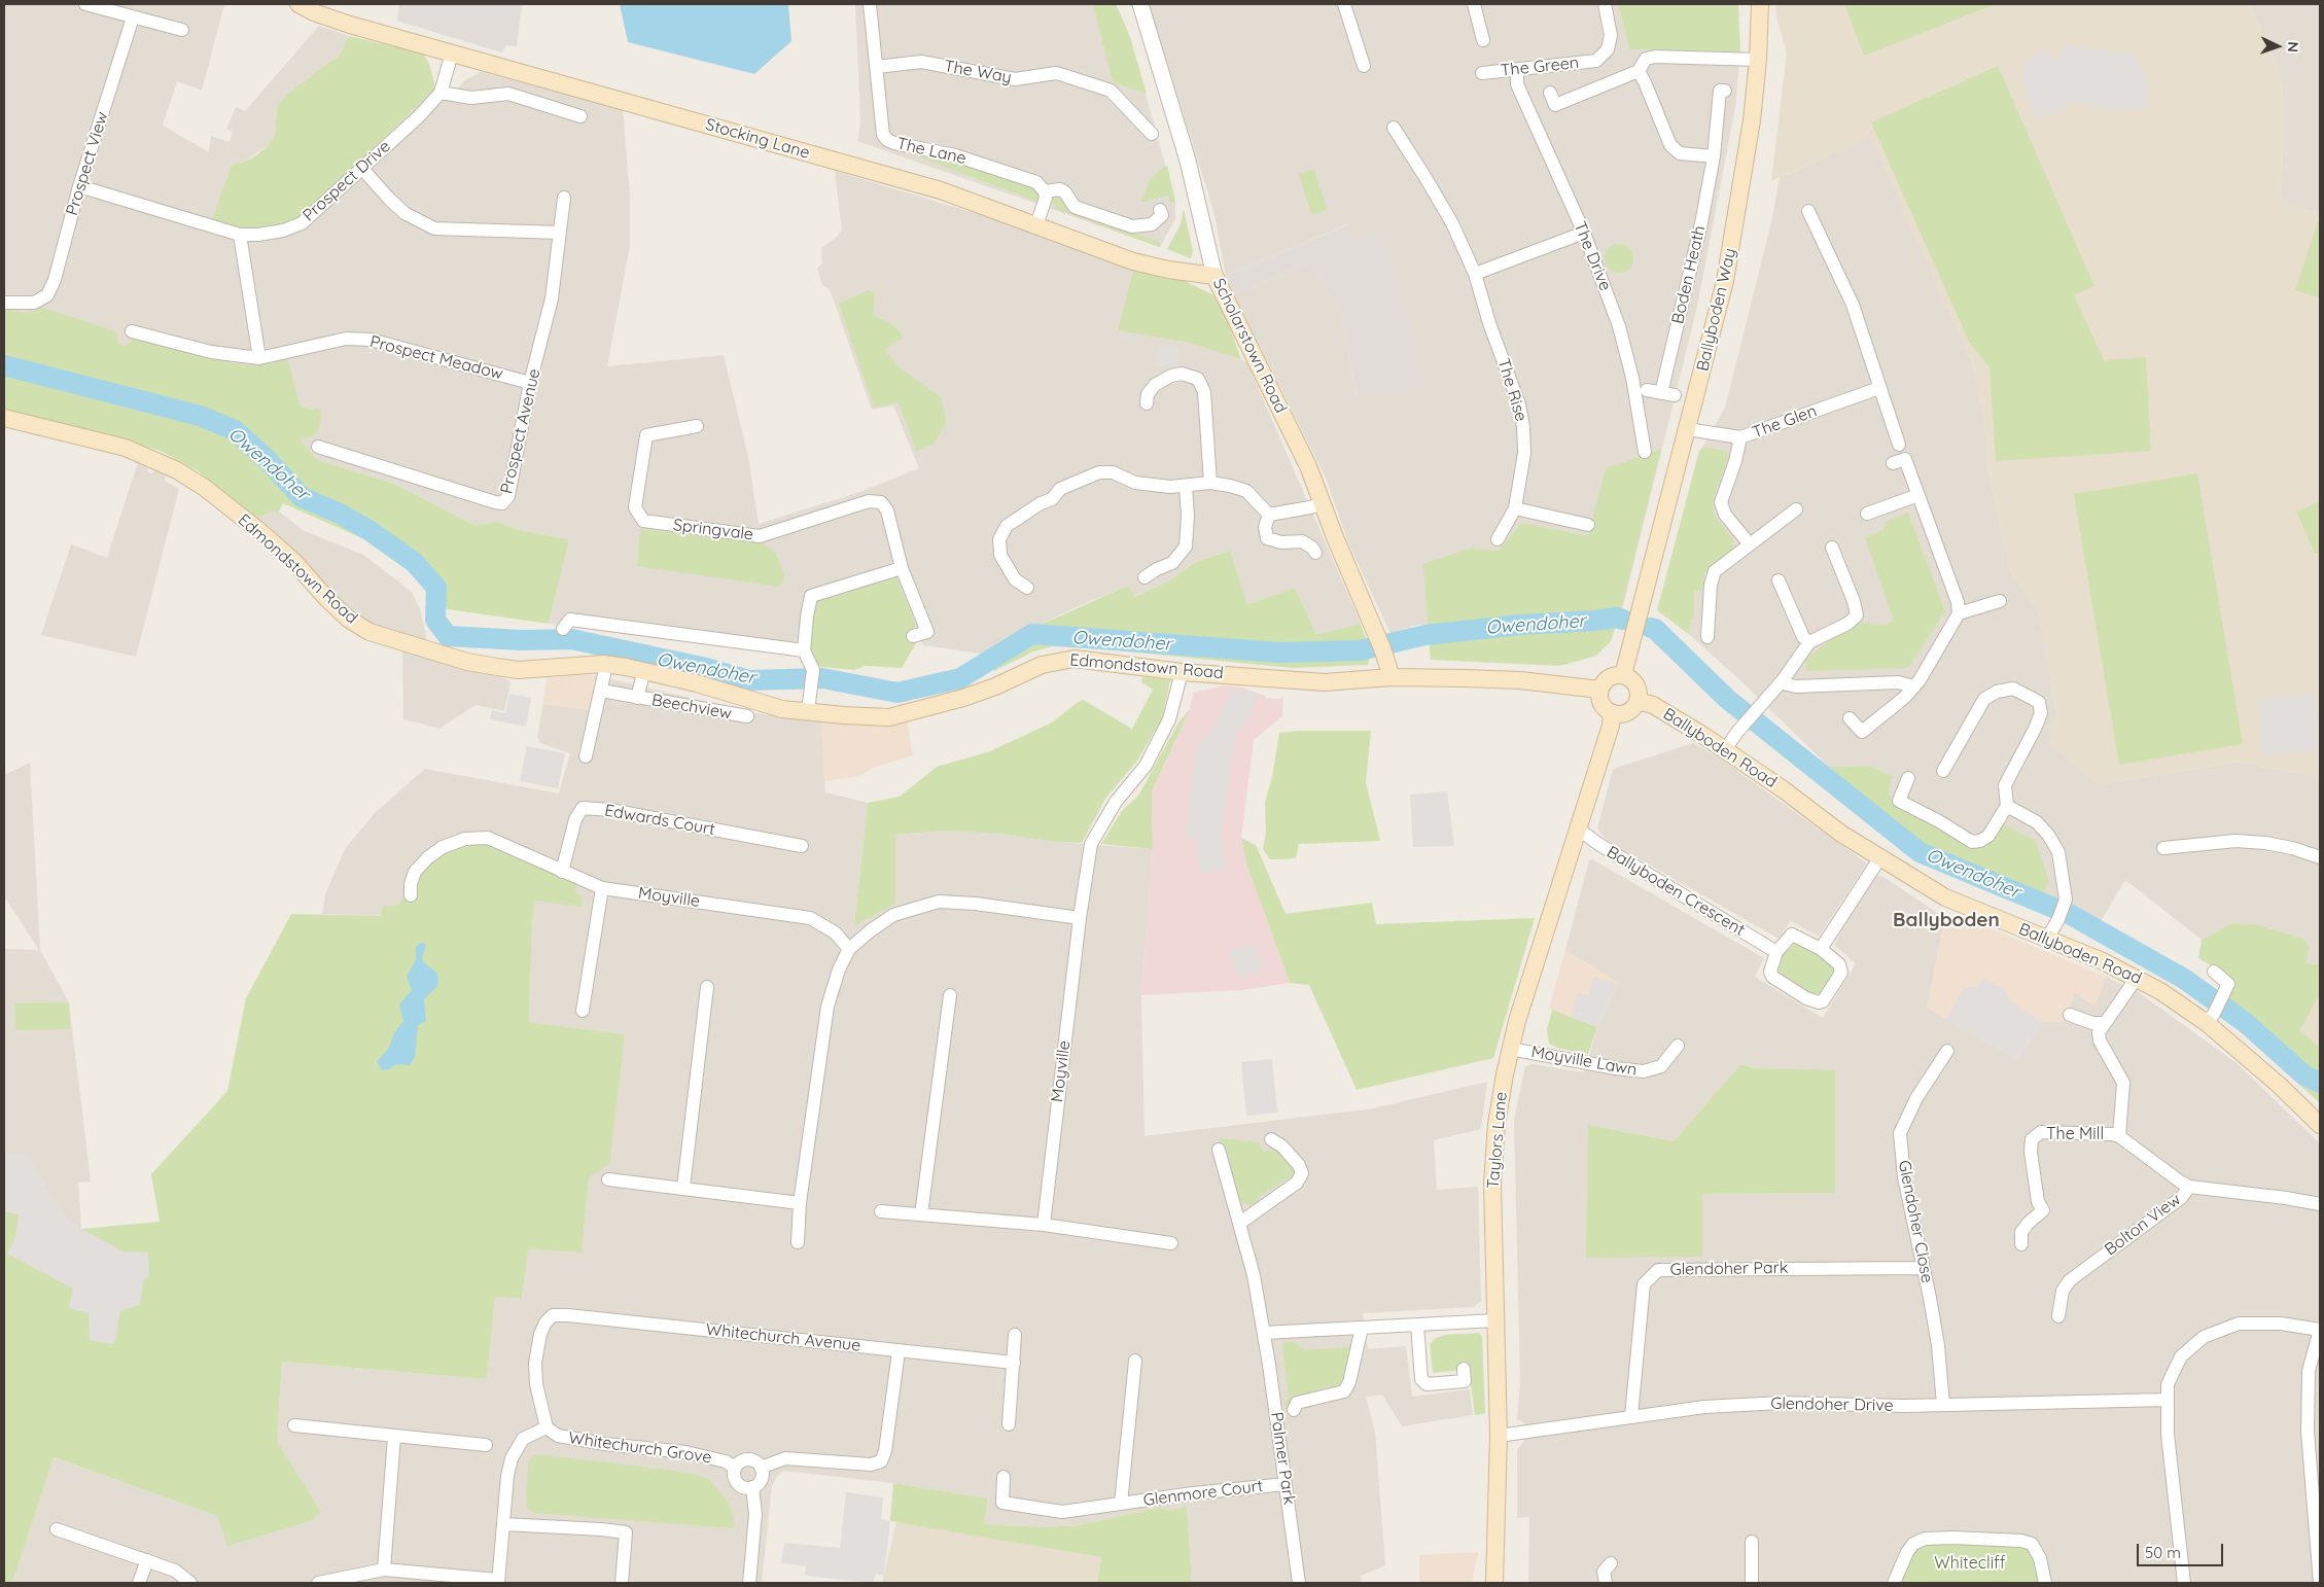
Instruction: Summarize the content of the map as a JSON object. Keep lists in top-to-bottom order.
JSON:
{
  "streets": {
    "main road": [
      "Stocking Lane",
      "Ballyboden Way",
      "Scholarstown Road",
      "Edmondstown Road",
      "Ballyboden Road",
      "Taylors Lane"
    ],
    "street": [
      "The Green",
      "The Way",
      "The Lane",
      "Prospect View",
      "Prospect Drive",
      "The Drive",
      "Boden Heath",
      "Prospect Meadow",
      "The Rise",
      "The Glen",
      "Prospect Avenue",
      "Springvale",
      "Beechview",
      "Edwards Court",
      "Ballyboden Crescent",
      "Moyville",
      "Moyville Lawn",
      "The Mill",
      "Glendoher Close",
      "Bolton View",
      "Glendoher Park",
      "Whitechurch Avenue",
      "Glendoher Drive",
      "Whitechurch Grove",
      "Palmer Park",
      "Glenmore Court"
    ]
  },
  "crossings": [
    ["The Green", "The Drive"],
    ["The Way", "The Lane"],
    ["Stocking Lane", "Prospect Drive"],
    ["Stocking Lane", "Scholarstown Road"],
    ["Prospect View", "Prospect Drive"],
    ["Ballyboden Way", "The Glen"],
    ["Ballyboden Way", "Ballyboden Road"],
    ["Ballyboden Way", "Taylors Lane"],
    ["Scholarstown Road", "Edmondstown Road"],
    ["Prospect Meadow", "Prospect Avenue"],
    ["Edmondstown Road", "Beechview"],
    ["Edmondstown Road", "Moyville"],
    ["Ballyboden Road", "Taylors Lane"],
    ["Edwards Court", "Moyville"],
    ["Ballyboden Crescent", "Taylors Lane"],
    ["Moyville Lawn", "Taylors Lane"],
    ["The Mill", "Bolton View"],
    ["Taylors Lane", "Glendoher Drive"],
    ["Glendoher Close", "Glendoher Park"],
    ["Glendoher Close", "Glendoher Drive"],
    ["Glendoher Park", "Glendoher Drive"],
    ["Whitechurch Avenue", "Whitechurch Grove"],
    ["Palmer Park", "Glenmore Court"]
  ],
  "districts": ["Ballyboden"],
  "water": ["Owendoher"],
  "parks": ["Whitecliff"],
  "scale_bar": "50 m",
  "north": "right"
}
